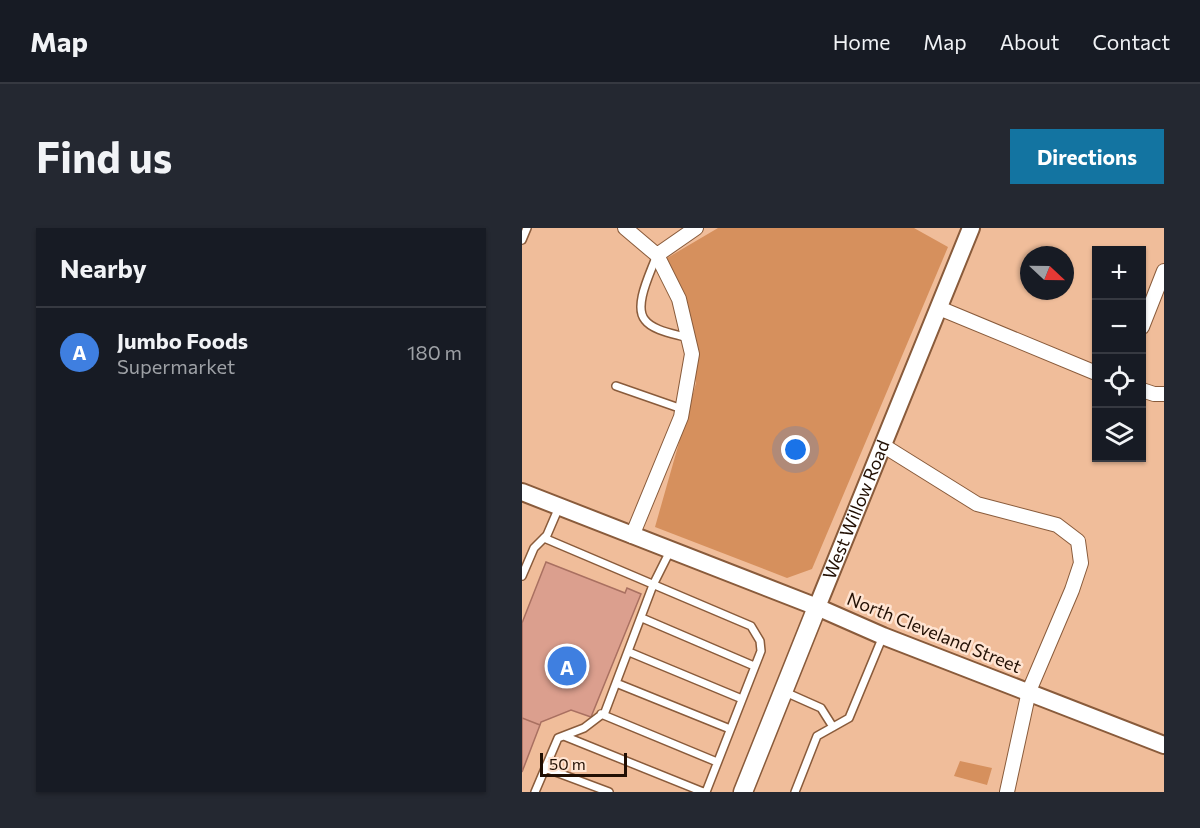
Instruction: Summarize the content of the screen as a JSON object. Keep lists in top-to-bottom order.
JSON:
{
  "streets": {
    "main road": ["West Willow Road"],
    "street": ["North Cleveland Street"]
  },
  "crossings": [
    ["West Willow Road", "North Cleveland Street"]
  ],
  "scale_bar": "50 m",
  "north": "right",
  "page": {
    "header": "Map",
    "nav": [
      "Home",
      "Map",
      "About",
      "Contact"
    ],
    "buttons": "Directions",
    "title": "Find us",
    "heading": "Nearby",
    "map_buttons": ["+", "−"],
    "list": [
      {
        "mark": "A",
        "name": "Jumbo Foods",
        "note": "Supermarket",
        "value": "180 m"
      }
    ],
    "pins": "A",
    "scale": "50 m"
  }
}
